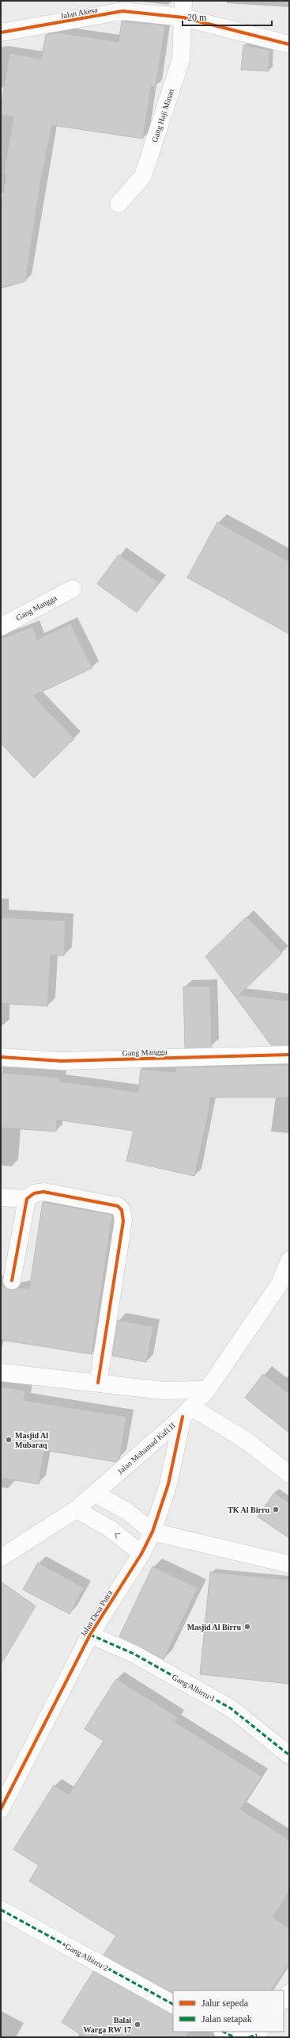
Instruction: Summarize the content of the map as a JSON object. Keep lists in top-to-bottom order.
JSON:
{
  "streets": {
    "street": [
      "Jalan Akesa",
      "Gang Haji Minan",
      "Gang Mangga",
      "Jalan Mohamad Kafi II",
      "Jalan Desa Putra",
      "Gang Albirru 1",
      "Gang Albirru 2"
    ]
  },
  "crossings": [
    ["Jalan Akesa", "Gang Haji Minan"],
    ["Jalan Mohamad Kafi II", "Jalan Desa Putra"],
    ["Jalan Desa Putra", "Gang Albirru 1"]
  ],
  "places": [
    "Masjid Al Mubaraq",
    "TK Al Birru",
    "Masjid Al Birru",
    "Balai Warga RW 17"
  ],
  "legend": ["Jalur sepeda", "Jalan setapak"],
  "scale_bar": "20 m"
}
